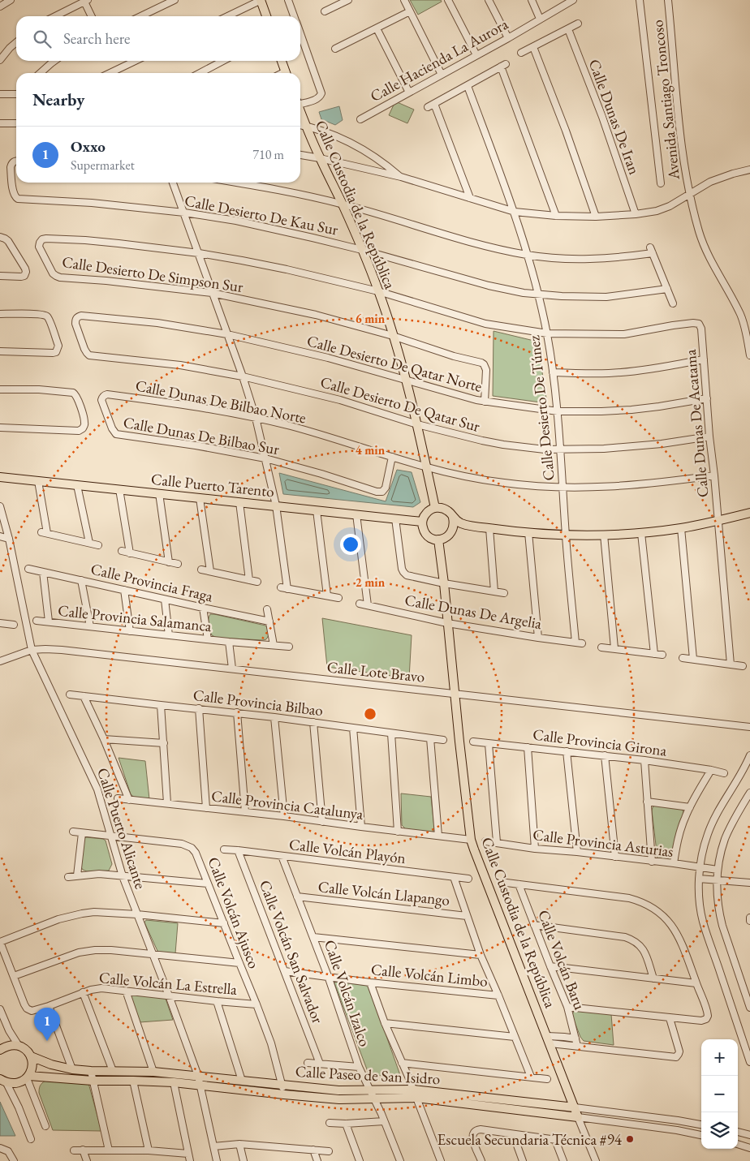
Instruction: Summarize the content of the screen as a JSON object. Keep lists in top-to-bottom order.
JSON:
{
  "streets": {
    "main road": ["Calle Custodia de la República", "Calle Puerto Tarento", "Calle Paseo de San Isidro"],
    "street": [
      "Calle Hacienda La Aurora",
      "Avenida Santiago Troncoso",
      "Calle Dunas De Iran",
      "Calle Desierto De Kau Sur",
      "Calle Desierto De Simpson Sur",
      "Calle Desierto De Qatar Norte",
      "Calle Dunas De Bilbao Norte",
      "Calle Desierto De Qatar Sur",
      "Calle Desierto De Túnez",
      "Calle Dunas De Acatama",
      "Calle Dunas De Bilbao Sur",
      "Calle Provincia Fraga",
      "Calle Dunas De Argelia",
      "Calle Provincia Salamanca",
      "Calle Lote Bravo",
      "Calle Provincia Bilbao",
      "Calle Provincia Girona",
      "Calle Provincia Catalunya",
      "Calle Puerto Alicante",
      "Calle Provincia Asturias",
      "Calle Volcán Playón",
      "Calle Volcán Llapango",
      "Calle Volcán Ajusco",
      "Calle Volcán San Salvador",
      "Calle Volcán Baru",
      "Calle Volcán Limbo",
      "Calle Volcán La Estrella",
      "Calle Volcán Izalco"
    ]
  },
  "crossings": [
    ["Calle Custodia de la República", "Calle Desierto De Kau Sur"],
    ["Calle Custodia de la República", "Calle Desierto De Simpson Sur"],
    ["Calle Custodia de la República", "Calle Desierto De Qatar Norte"],
    ["Calle Custodia de la República", "Calle Dunas De Bilbao Norte"],
    ["Calle Custodia de la República", "Calle Desierto De Qatar Sur"],
    ["Calle Custodia de la República", "Calle Puerto Tarento"],
    ["Calle Custodia de la República", "Calle Dunas De Argelia"],
    ["Calle Custodia de la República", "Calle Lote Bravo"],
    ["Calle Custodia de la República", "Calle Provincia Catalunya"],
    ["Calle Custodia de la República", "Calle Paseo de San Isidro"],
    ["Calle Desierto De Kau Sur", "Calle Desierto De Túnez"],
    ["Calle Desierto De Simpson Sur", "Calle Desierto De Qatar Norte"],
    ["Calle Desierto De Qatar Norte", "Calle Desierto De Qatar Sur"],
    ["Calle Desierto De Qatar Norte", "Calle Desierto De Túnez"],
    ["Calle Desierto De Qatar Norte", "Calle Dunas De Acatama"],
    ["Calle Dunas De Bilbao Norte", "Calle Desierto De Túnez"],
    ["Calle Dunas De Bilbao Norte", "Calle Dunas De Acatama"],
    ["Calle Dunas De Bilbao Norte", "Calle Dunas De Bilbao Sur"],
    ["Calle Desierto De Qatar Sur", "Calle Desierto De Túnez"],
    ["Calle Desierto De Qatar Sur", "Calle Dunas De Acatama"],
    ["Calle Desierto De Túnez", "Calle Dunas De Acatama"],
    ["Calle Desierto De Túnez", "Calle Dunas De Argelia"],
    ["Calle Provincia Salamanca", "Calle Lote Bravo"],
    ["Calle Lote Bravo", "Calle Puerto Alicante"],
    ["Calle Puerto Alicante", "Calle Volcán Ajusco"],
    ["Calle Puerto Alicante", "Calle Volcán La Estrella"],
    ["Calle Puerto Alicante", "Calle Paseo de San Isidro"],
    ["Calle Volcán Playón", "Calle Volcán San Salvador"],
    ["Calle Volcán Playón", "Calle Volcán Izalco"],
    ["Calle Volcán Llapango", "Calle Volcán Izalco"],
    ["Calle Volcán Ajusco", "Calle Volcán La Estrella"],
    ["Calle Volcán Ajusco", "Calle Paseo de San Isidro"],
    ["Calle Volcán San Salvador", "Calle Volcán Limbo"],
    ["Calle Volcán Limbo", "Calle Volcán Izalco"],
    ["Calle Volcán Izalco", "Calle Paseo de San Isidro"]
  ],
  "places": ["Escuela Secundaria Técnica #94"],
  "page": {
    "search": "Search here",
    "heading": "Nearby",
    "list": [
      {
        "mark": "1",
        "name": "Oxxo",
        "note": "Supermarket",
        "value": "710 m"
      }
    ],
    "pins": "1",
    "map_buttons": ["+", "−"]
  },
  "rings": ["6 min", "4 min", "2 min"]
}
